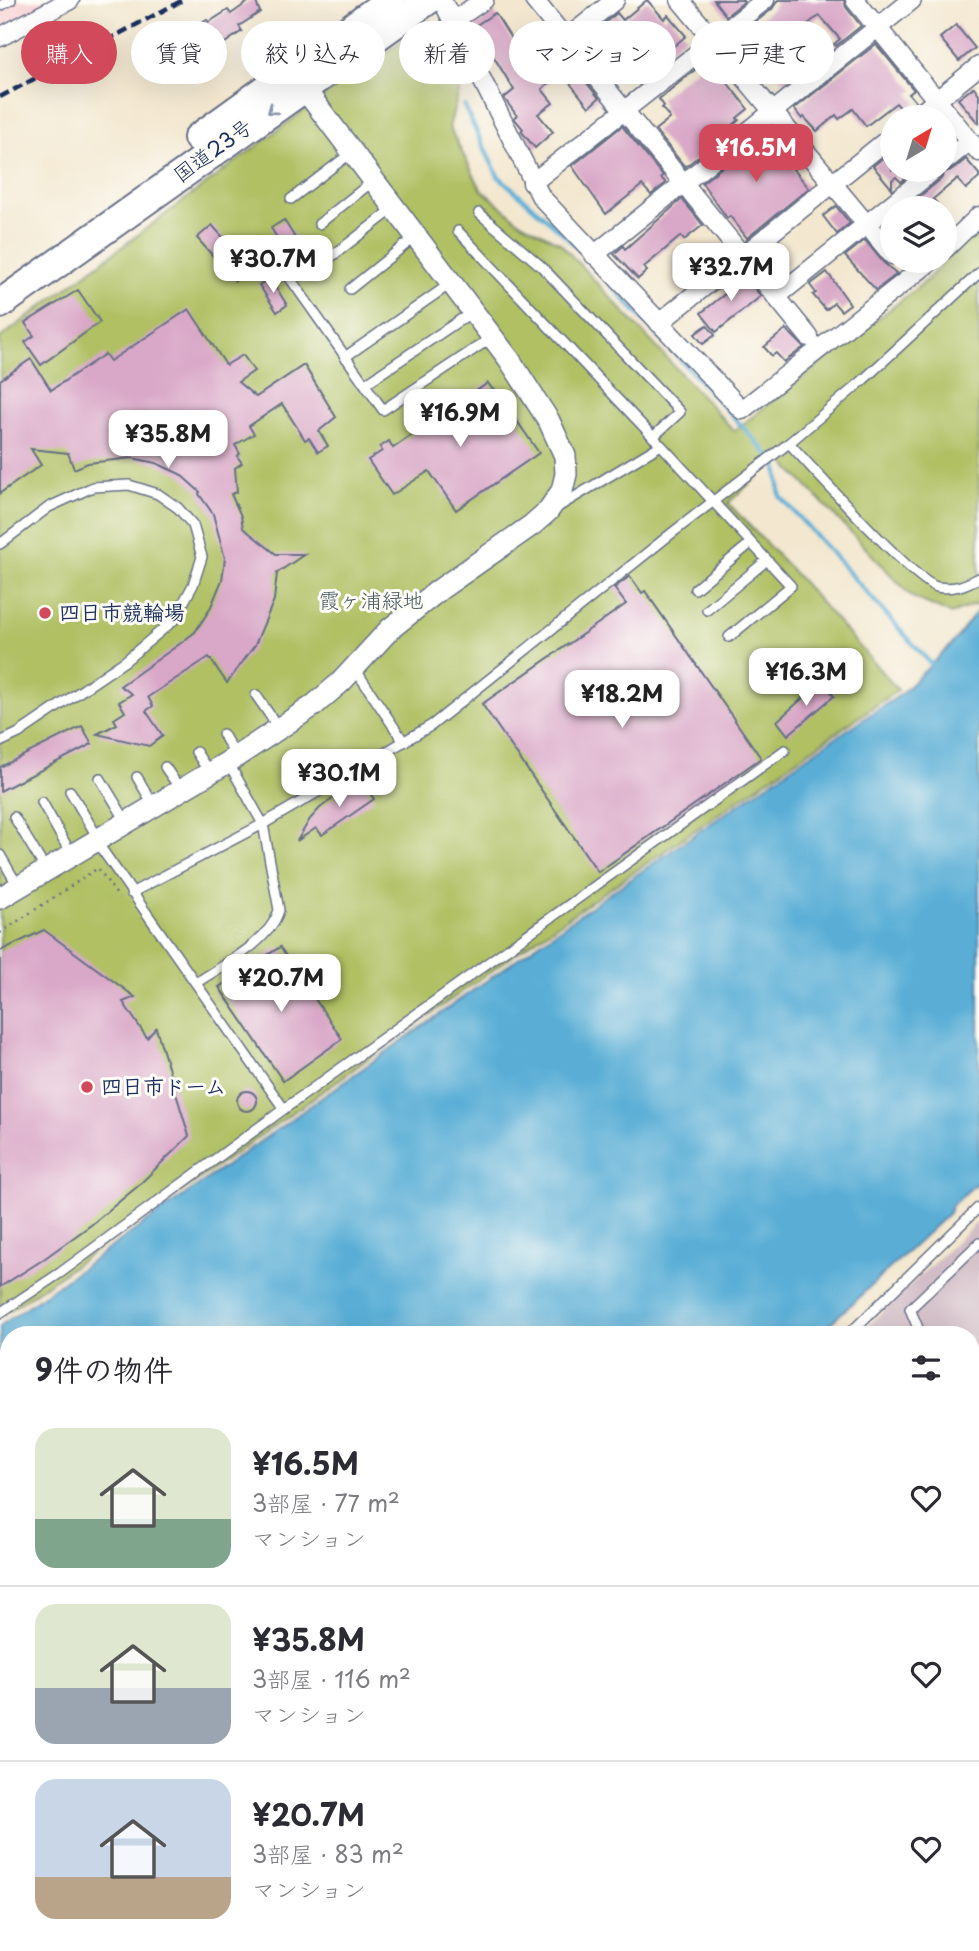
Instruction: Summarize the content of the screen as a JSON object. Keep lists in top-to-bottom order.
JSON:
{
  "streets": {
    "highway": ["国道23号"]
  },
  "parks": ["霞ヶ浦緑地"],
  "places": ["四日市競輪場", "四日市ドーム"],
  "north": "top right",
  "page": {
    "chip": [
      "購入",
      "賃貸",
      "絞り込み",
      "新着",
      "マンション",
      "一戸建て"
    ],
    "price": [
      "¥16.5M",
      "¥30.7M",
      "¥32.7M",
      "¥16.9M",
      "¥35.8M",
      "¥16.3M",
      "¥18.2M",
      "¥30.1M",
      "¥20.7M"
    ],
    "heading": "9件の物件",
    "list": [
      {
        "name": "¥16.5M",
        "note": "3部屋 · 77 m² · マンション"
      },
      {
        "name": "¥35.8M",
        "note": "3部屋 · 116 m² · マンション"
      },
      {
        "name": "¥20.7M",
        "note": "3部屋 · 83 m² · マンション"
      }
    ]
  }
}
